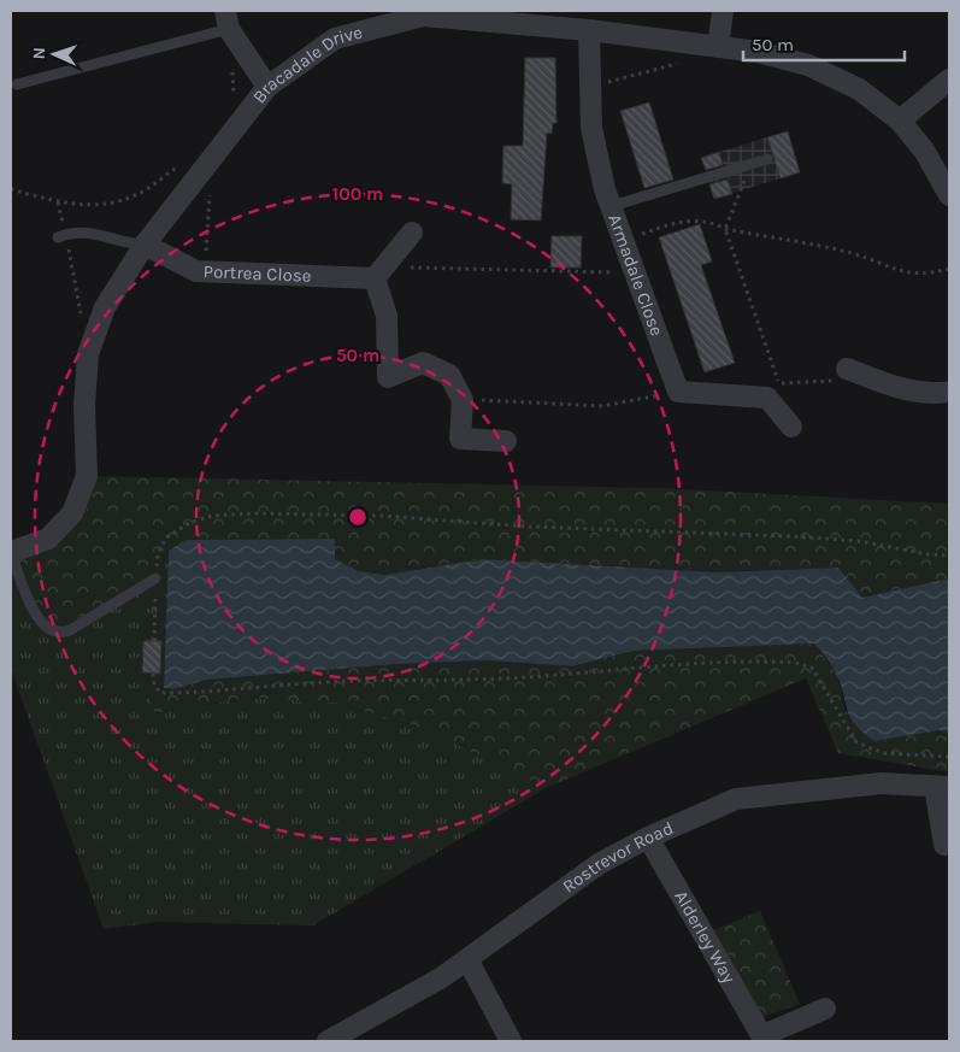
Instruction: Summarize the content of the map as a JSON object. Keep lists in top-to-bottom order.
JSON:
{
  "streets": {
    "street": [
      "Bracadale Drive",
      "Portrea Close",
      "Armadale Close",
      "Rostrevor Road",
      "Alderley Way"
    ]
  },
  "crossings": [
    ["Bracadale Drive", "Portrea Close"],
    ["Bracadale Drive", "Armadale Close"],
    ["Rostrevor Road", "Alderley Way"]
  ],
  "scale_bar": "50 m",
  "north": "left",
  "rings": ["100 m", "50 m"]
}
